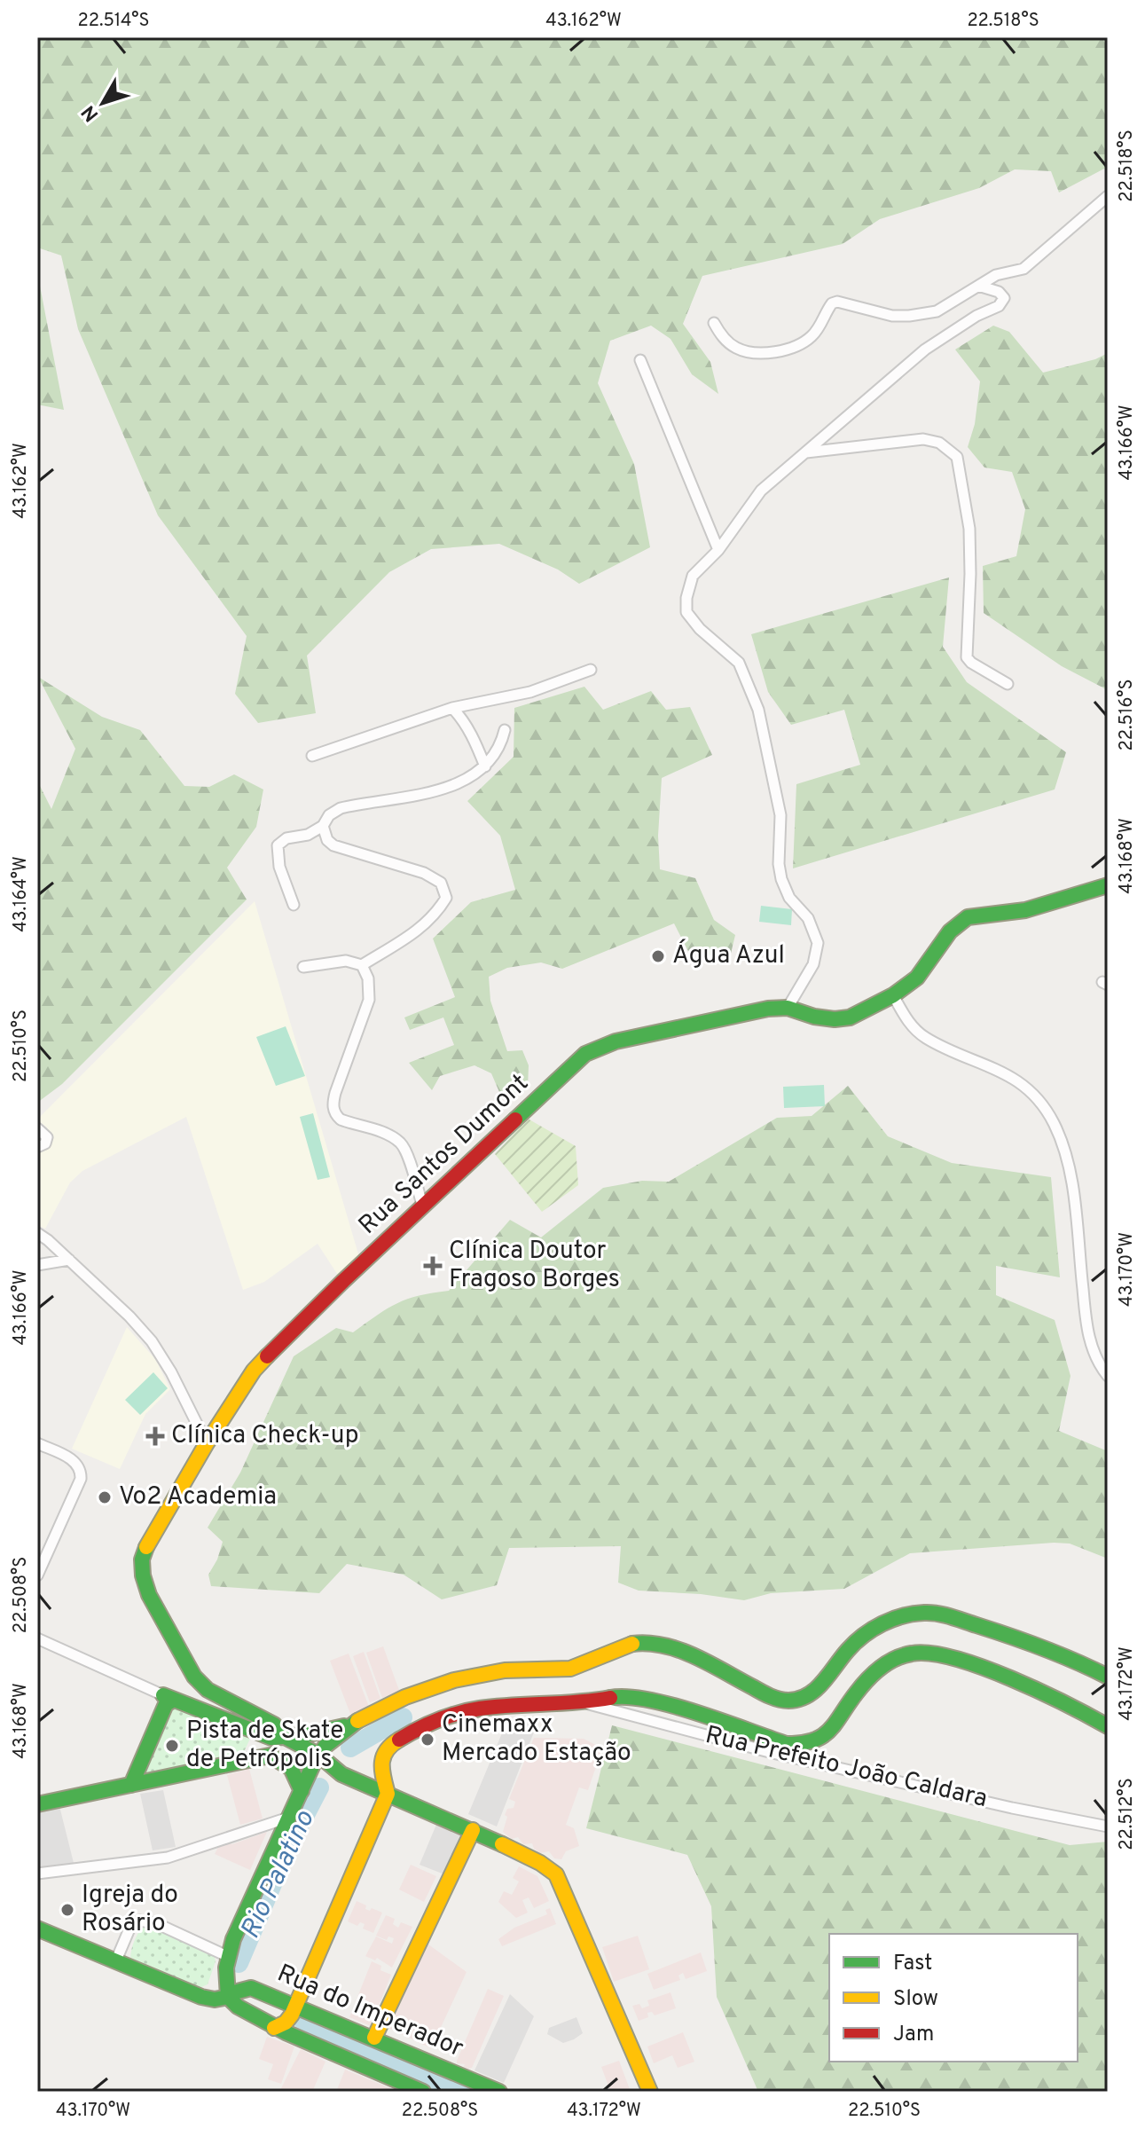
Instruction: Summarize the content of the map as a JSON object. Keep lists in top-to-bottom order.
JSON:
{
  "streets": {
    "main road": ["Rua Santos Dumont", "Rua do Imperador"],
    "street": ["Rua Prefeito João Caldara"]
  },
  "water": ["Rio Palatino"],
  "places": {
    "other": [
      "Água Azul",
      "Vo2 Academia",
      "Cinemaxx Mercado Estação",
      "Pista de Skate de Petrópolis",
      "Igreja do Rosário"
    ],
    "health": ["Clínica Doutor Fragoso Borges", "Clínica Check-up"]
  },
  "legend": ["Fast", "Slow", "Jam"],
  "north": "bottom left",
  "coordinates": [
    "22.514°S",
    "43.162°W",
    "22.518°S",
    "43.166°W",
    "22.516°S",
    "43.168°W",
    "43.164°W",
    "22.510°S",
    "43.170°W",
    "22.508°S",
    "43.172°W",
    "22.512°S"
  ]
}
